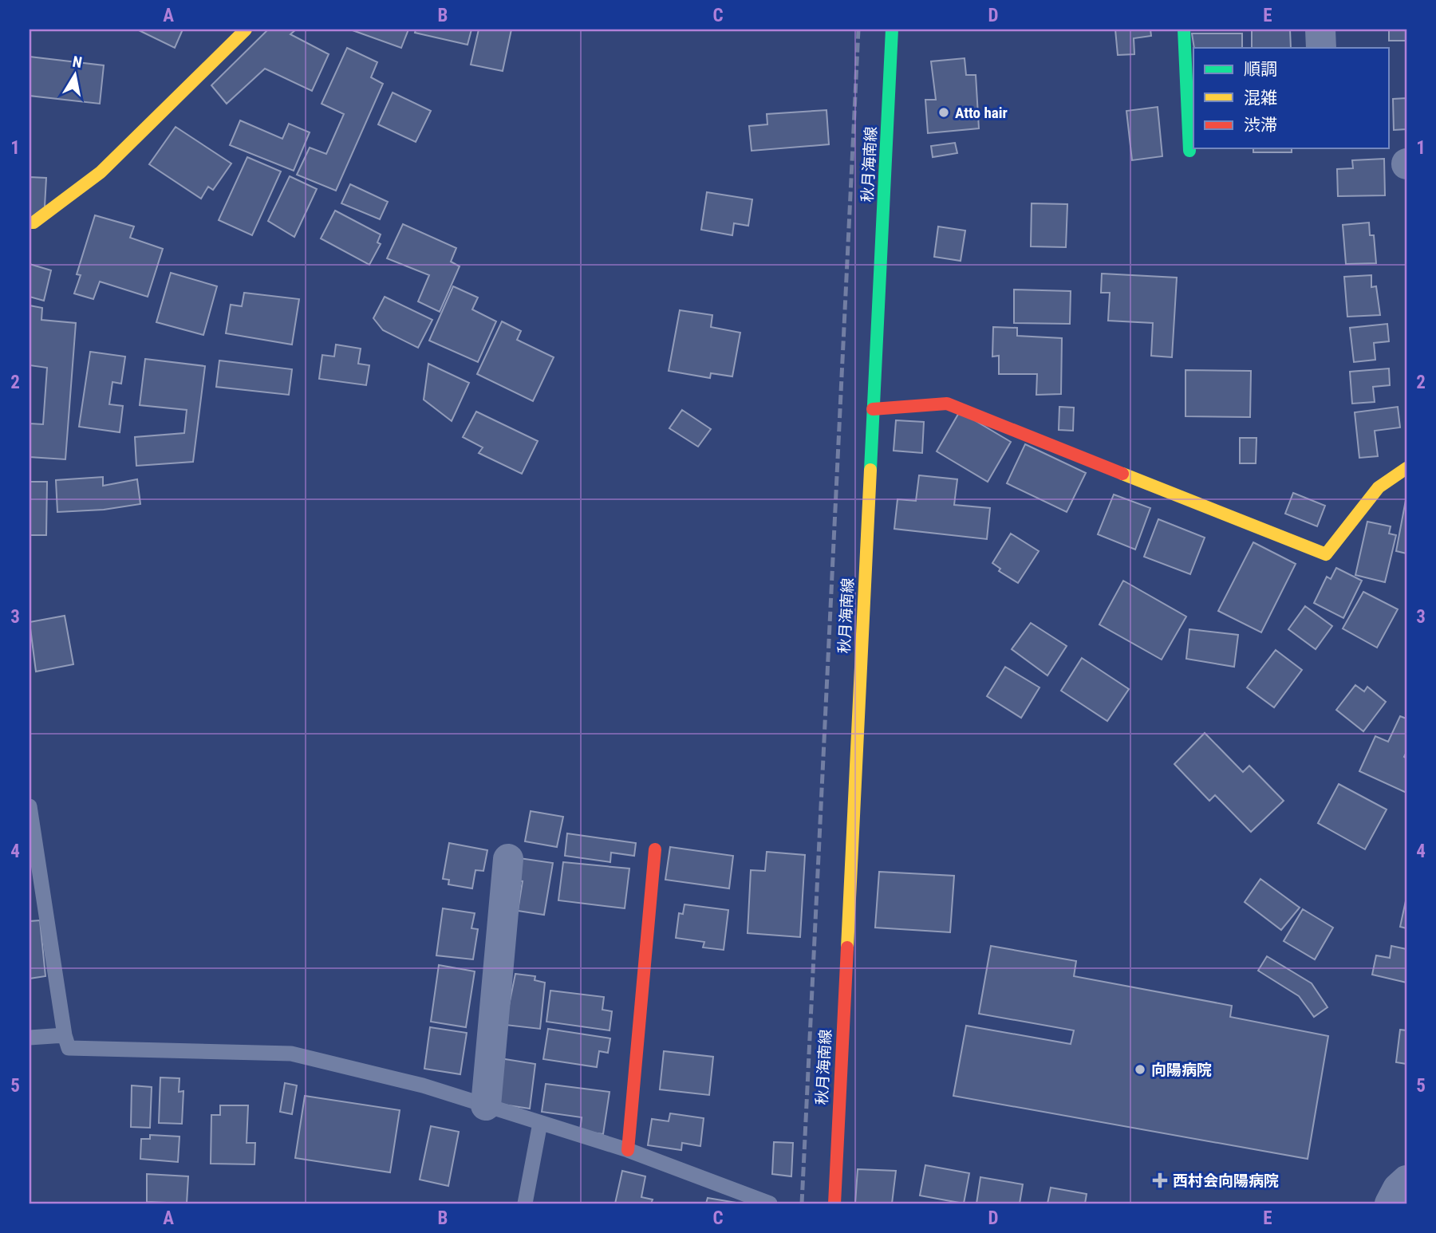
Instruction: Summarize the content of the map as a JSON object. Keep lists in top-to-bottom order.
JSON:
{
  "streets": {
    "street": ["秋月海南線"]
  },
  "places": {
    "other": ["Atto hair", "向陽病院"],
    "health": ["西村会向陽病院"]
  },
  "legend": ["順調", "混雑", "渋滞"],
  "north": "top",
  "grid": {
    "columns": [
      "A",
      "B",
      "C",
      "D",
      "E"
    ],
    "rows": [
      "1",
      "2",
      "3",
      "4",
      "5"
    ]
  }
}
